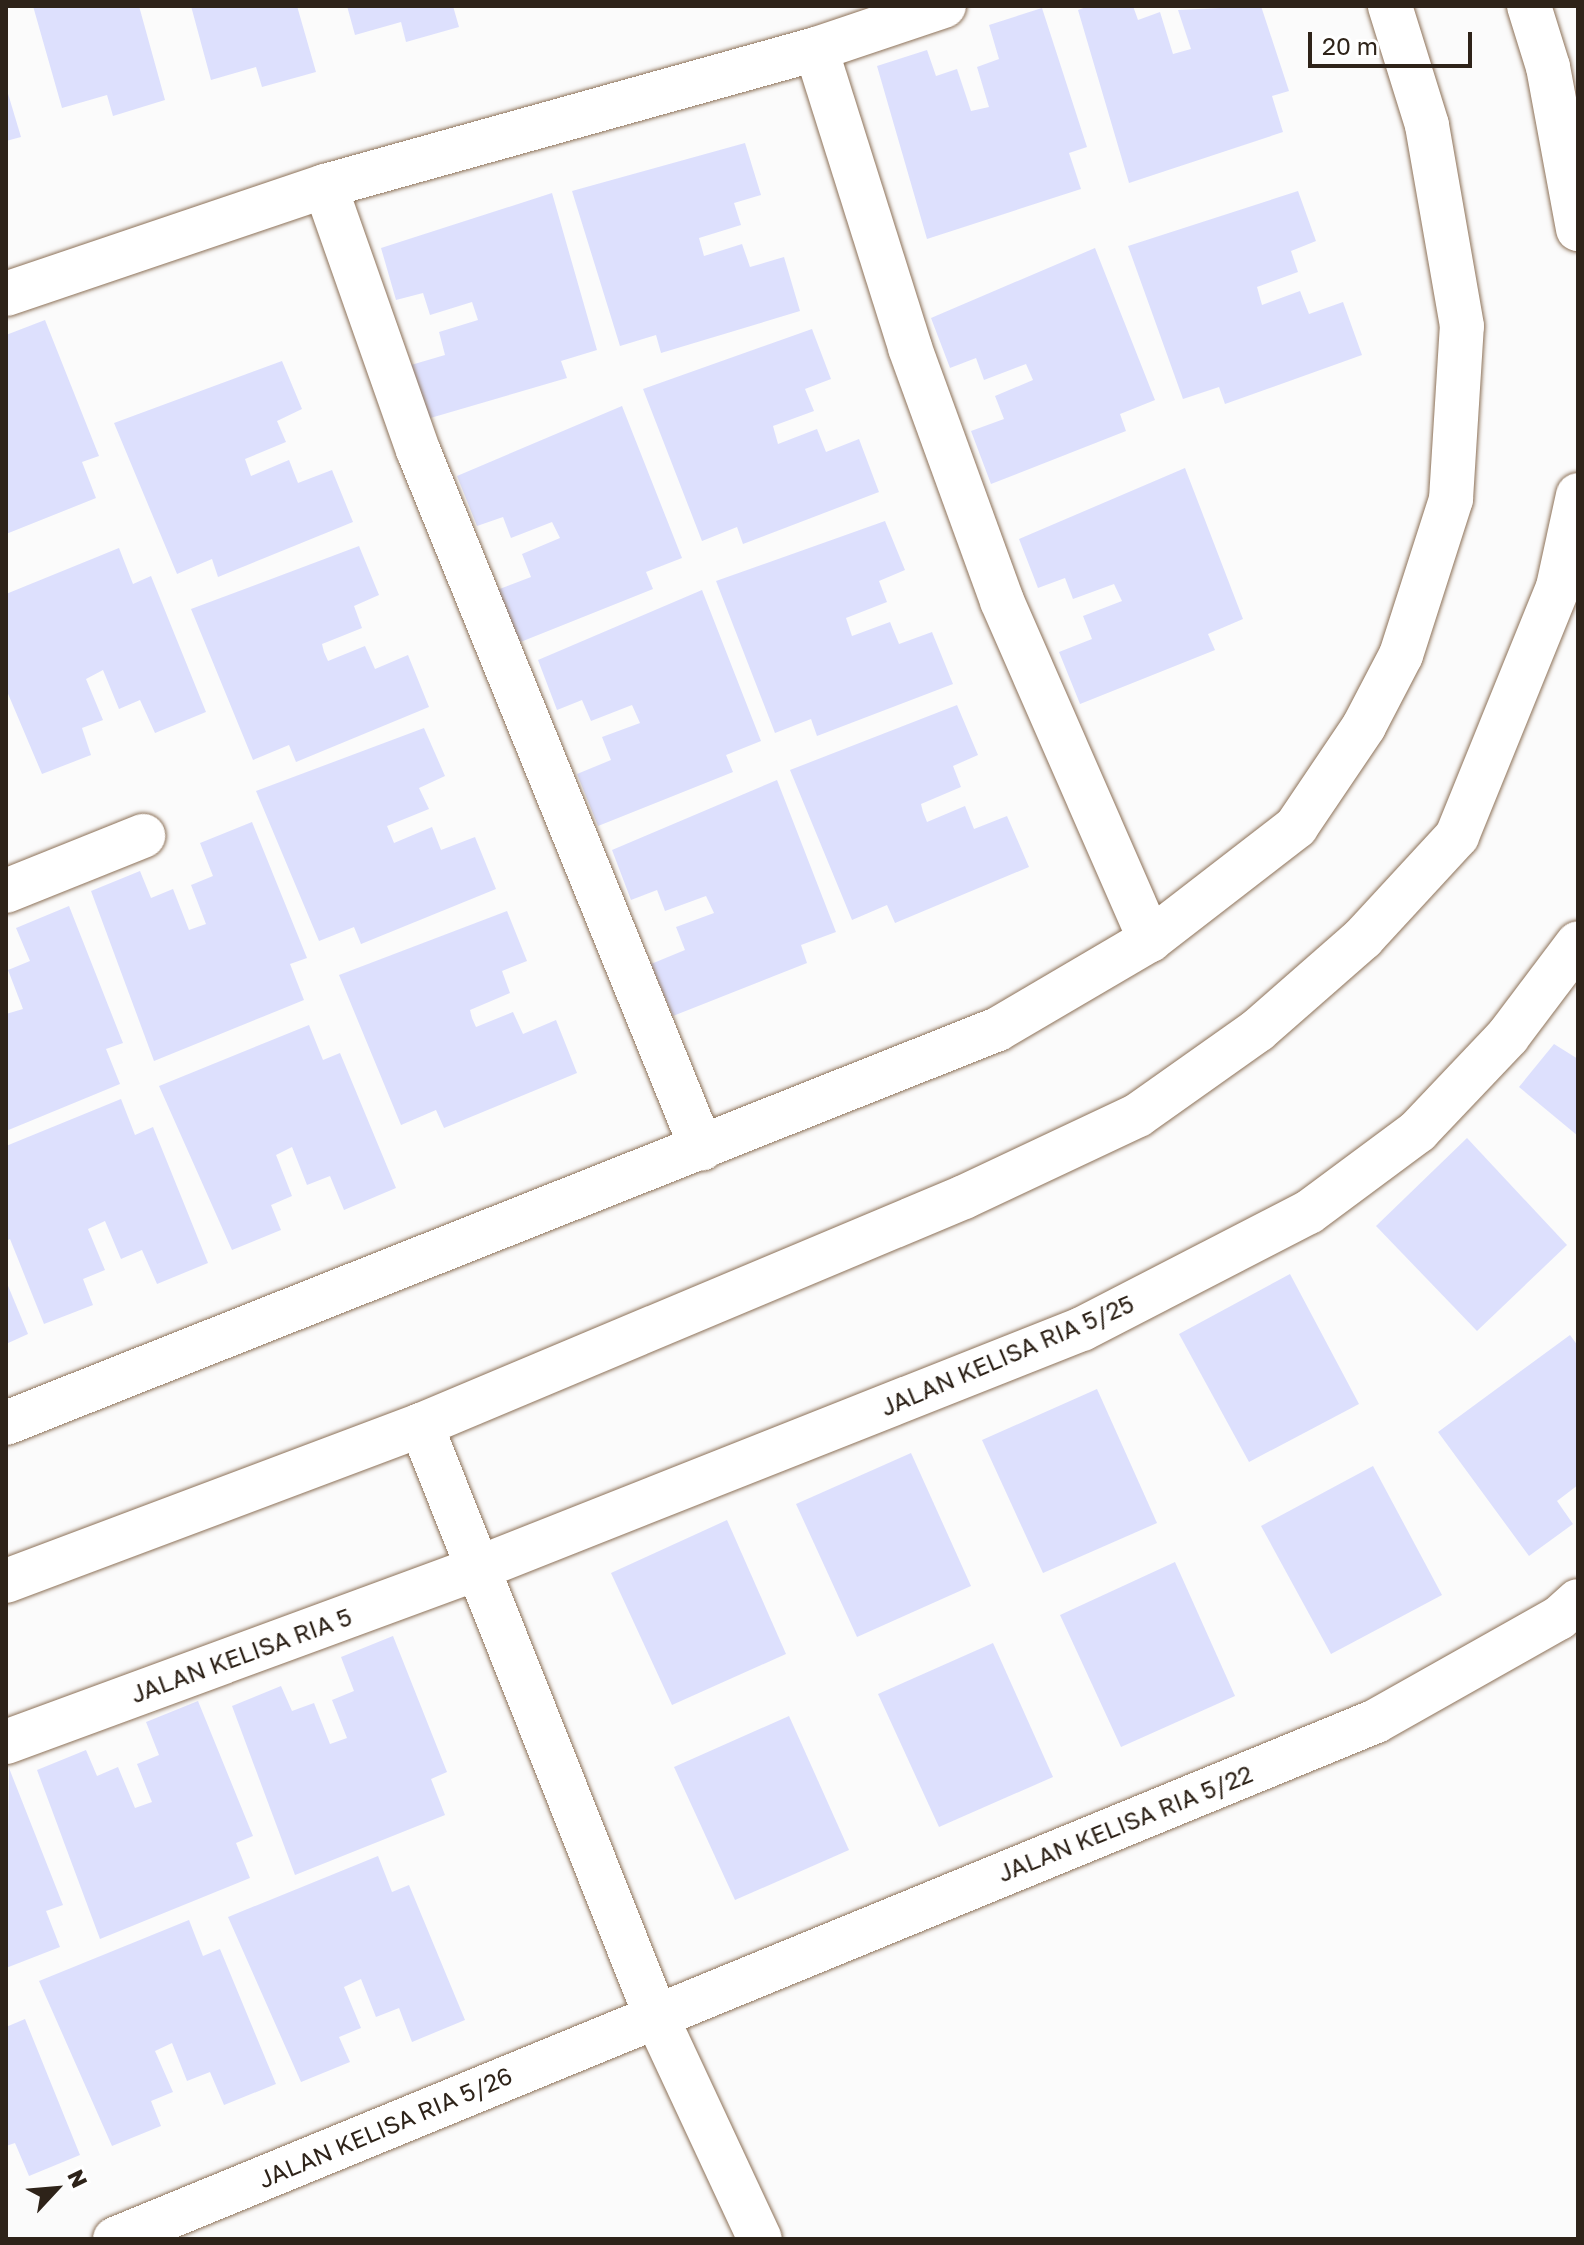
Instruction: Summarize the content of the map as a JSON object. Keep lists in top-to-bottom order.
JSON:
{
  "streets": {
    "street": [
      "JALAN KELISA RIA 5/25",
      "JALAN KELISA RIA 5",
      "JALAN KELISA RIA 5/22",
      "JALAN KELISA RIA 5/26"
    ]
  },
  "crossings": [
    ["JALAN KELISA RIA 5/25", "JALAN KELISA RIA 5"],
    ["JALAN KELISA RIA 5/22", "JALAN KELISA RIA 5/26"]
  ],
  "scale_bar": "20 m",
  "north": "top right"
}
